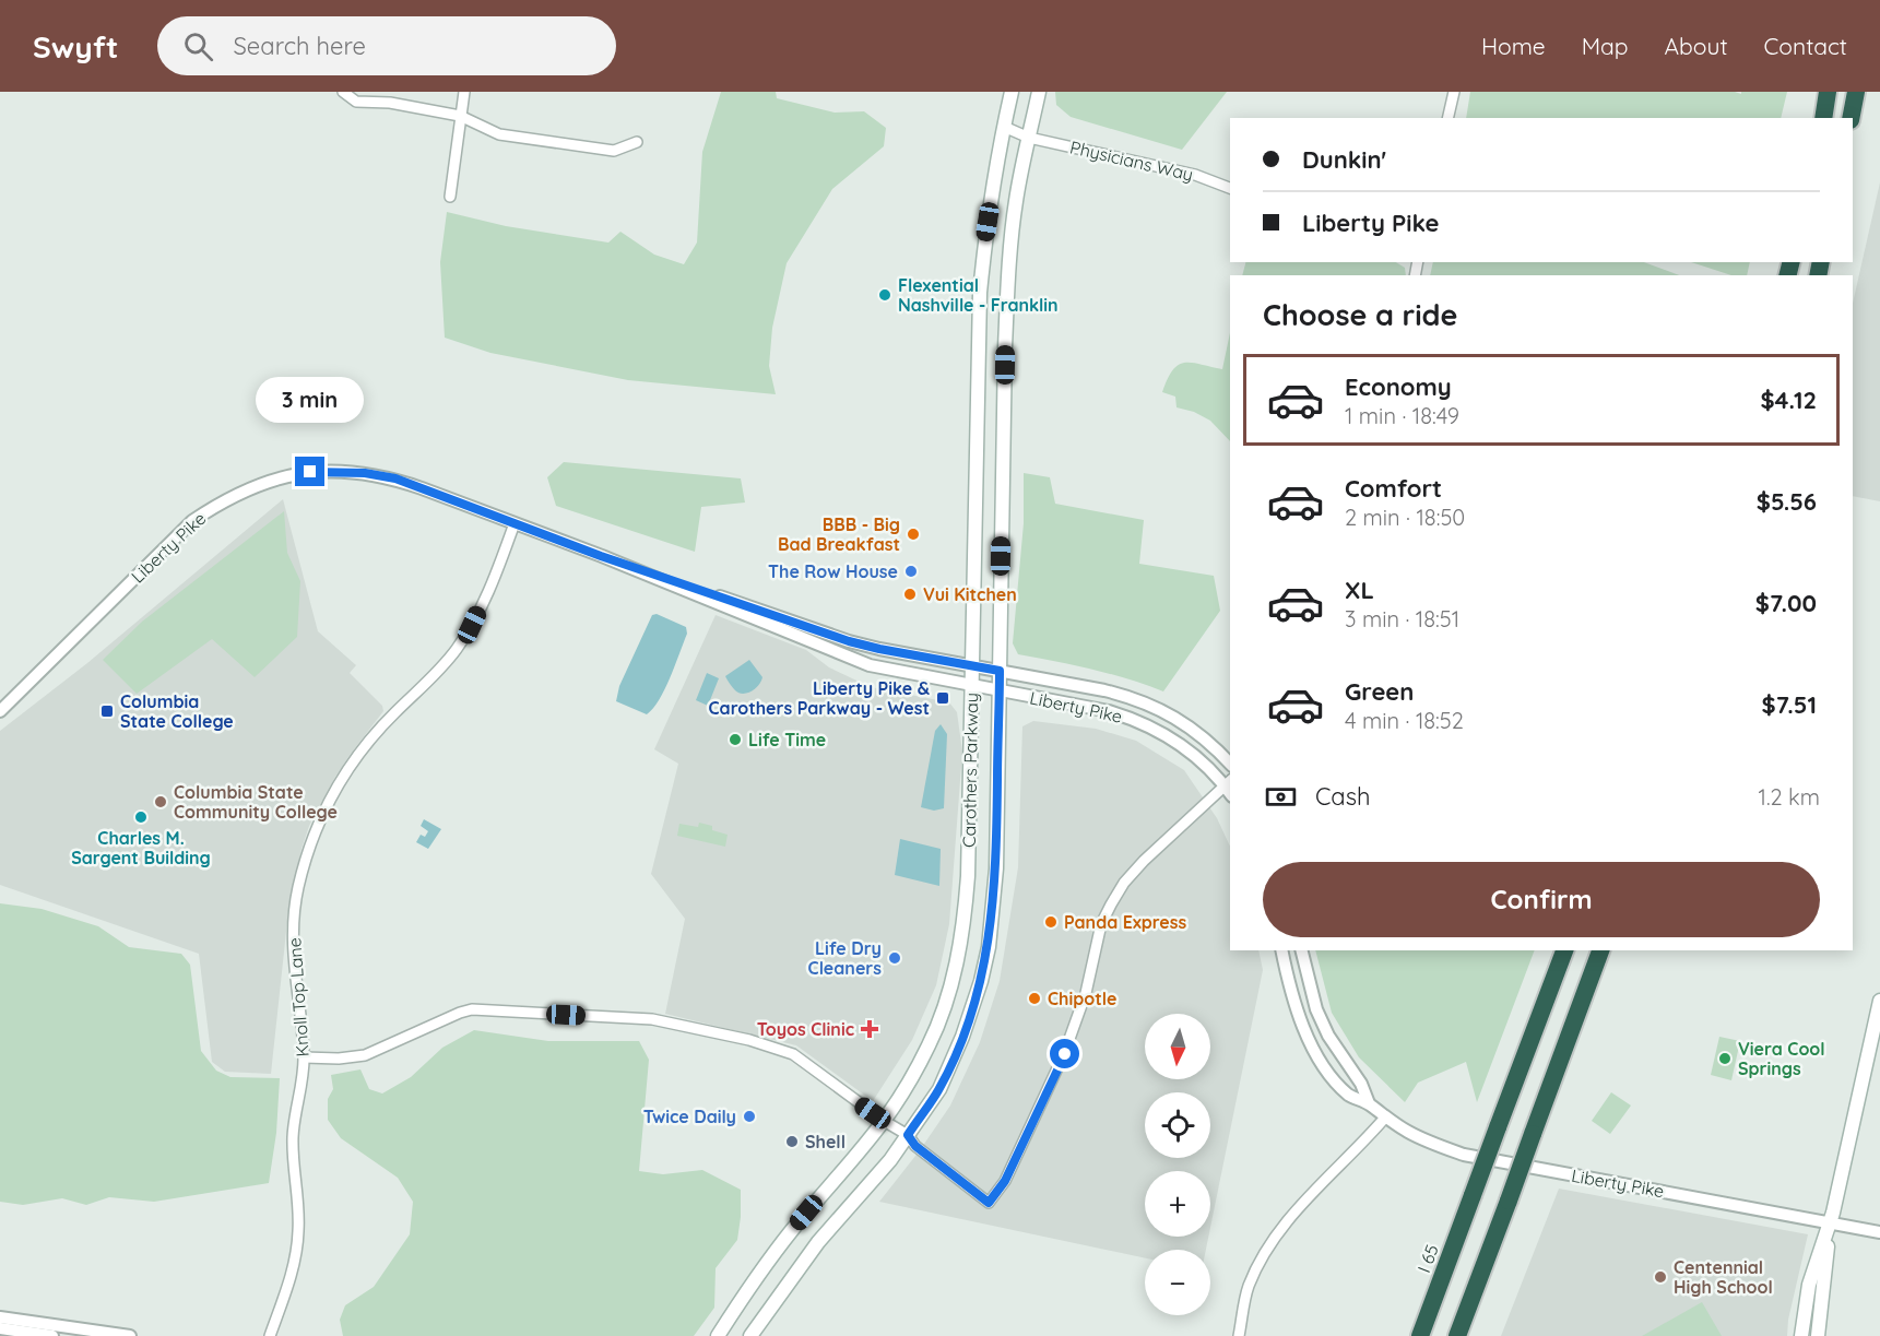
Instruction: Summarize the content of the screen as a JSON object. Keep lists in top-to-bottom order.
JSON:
{
  "streets": {
    "highway": ["I 65"],
    "main road": ["Carothers Parkway"],
    "street": ["Physicians Way", "Liberty Pike", "Knoll Top Lane"]
  },
  "crossings": [
    ["Physicians Way", "Carothers Parkway"],
    ["Liberty Pike", "Carothers Parkway"],
    ["Liberty Pike", "Knoll Top Lane"]
  ],
  "places": {
    "other": [
      "Flexential Nashville - Franklin",
      "BBB - Big Bad Breakfast",
      "The Row House",
      "Vui Kitchen",
      "Life Time",
      "Columbia State Community College",
      "Charles M. Sargent Building",
      "Panda Express",
      "Life Dry Cleaners",
      "Chipotle",
      "Viera Cool Springs",
      "Twice Daily",
      "Shell",
      "Centennial High School"
    ],
    "transit": ["Liberty Pike & Carothers Parkway - West", "Columbia State College"],
    "health": ["Toyos Clinic"]
  },
  "north": "bottom",
  "page": {
    "header": "Swyft",
    "search": "Search here",
    "nav": [
      "Home",
      "Map",
      "About",
      "Contact"
    ],
    "banner": ["Dunkin'", "Liberty Pike"],
    "heading": "Choose a ride",
    "list": [
      {
        "name": "Economy",
        "note": "1 min · 18:49",
        "value": "$4.12"
      },
      {
        "name": "Comfort",
        "note": "2 min · 18:50",
        "value": "$5.56"
      },
      {
        "name": "XL",
        "note": "3 min · 18:51",
        "value": "$7.00"
      },
      {
        "name": "Green",
        "note": "4 min · 18:52",
        "value": "$7.51"
      }
    ],
    "bubble": "3 min",
    "pay": ["Cash", "1.2 km"],
    "buttons": "Confirm",
    "map_buttons": ["+", "−"]
  }
}
